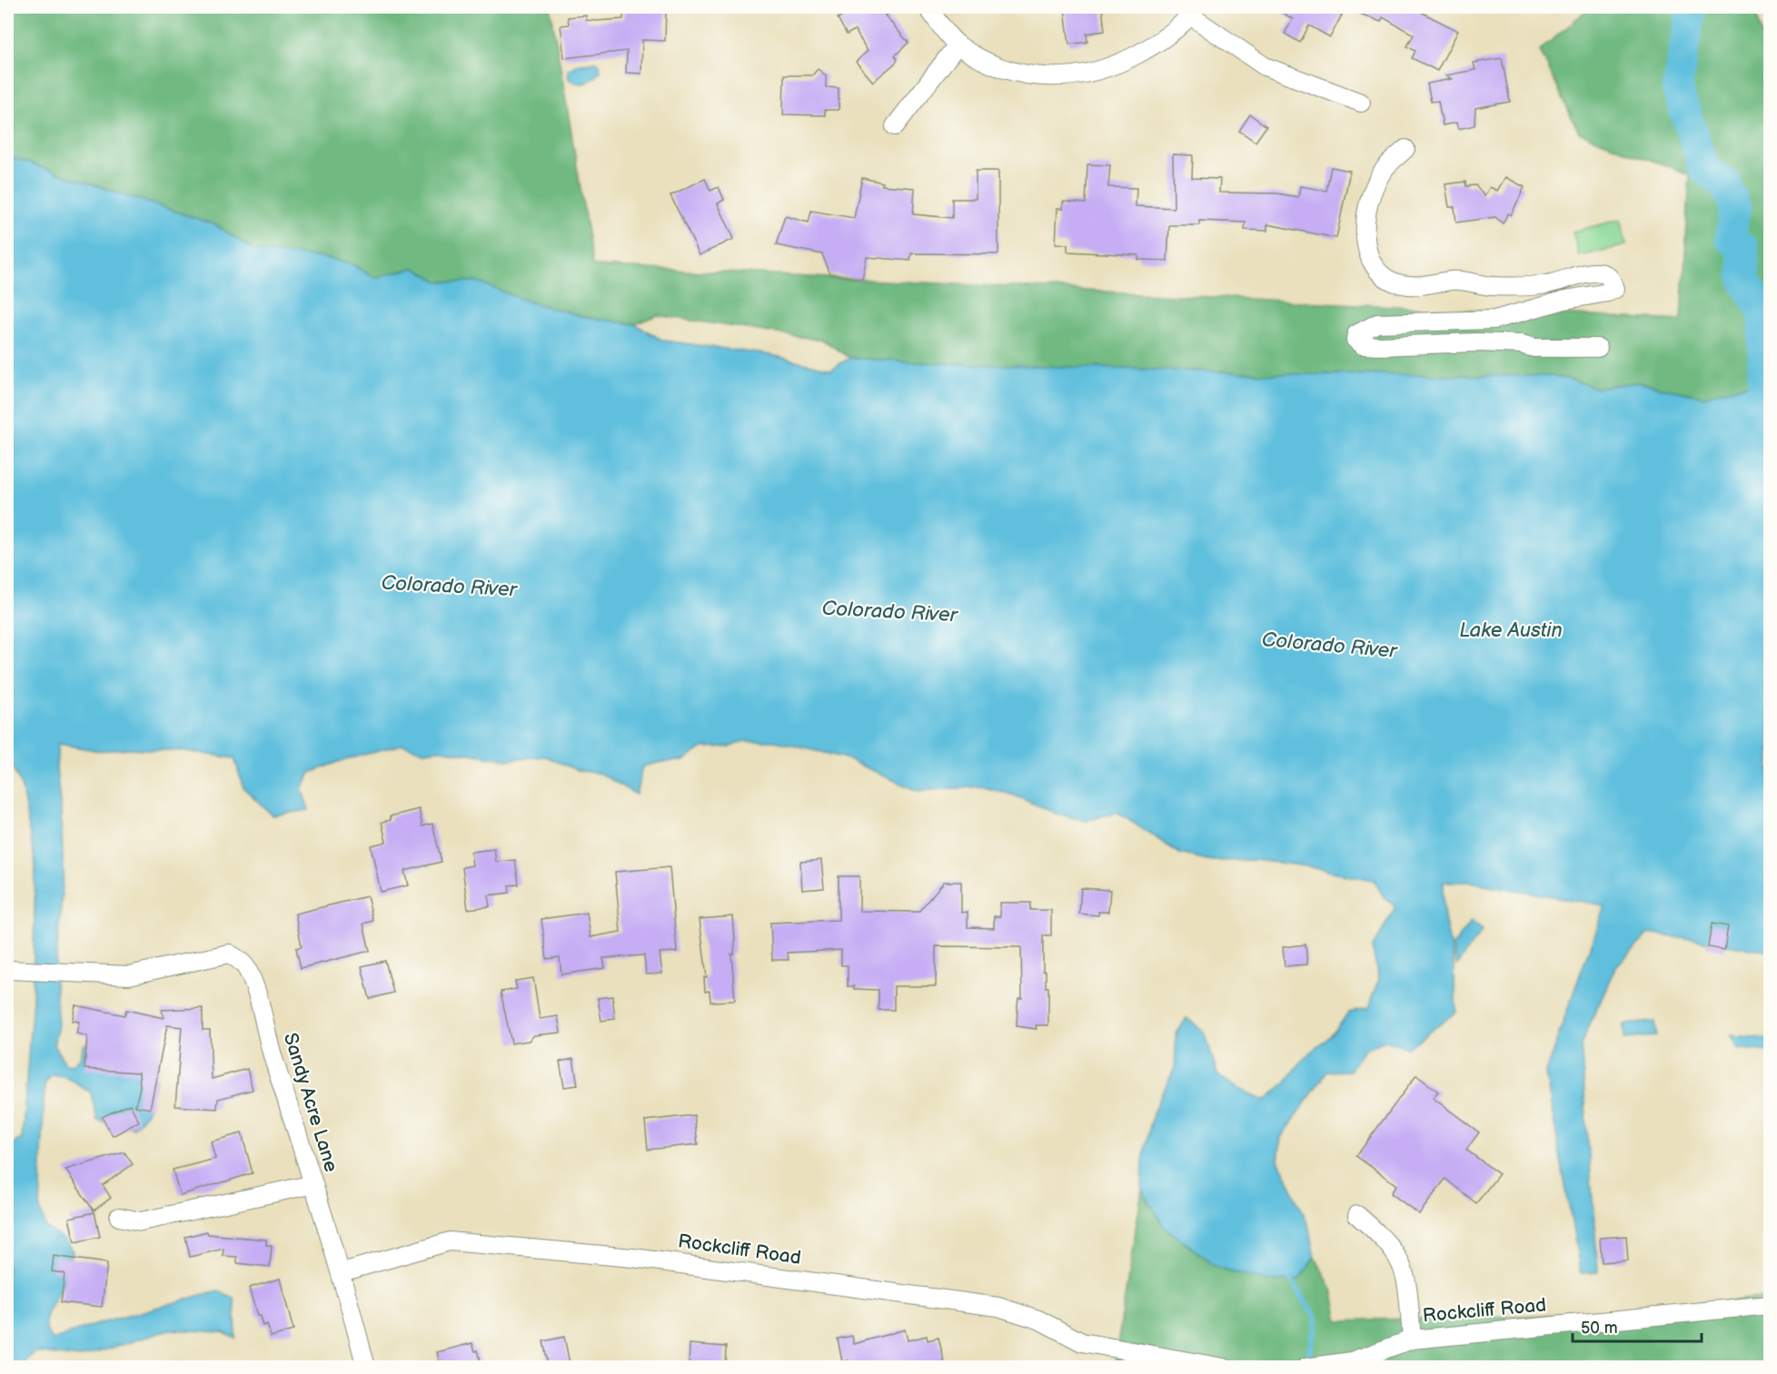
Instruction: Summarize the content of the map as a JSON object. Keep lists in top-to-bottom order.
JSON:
{
  "streets": {
    "street": ["Sandy Acre Lane", "Rockcliff Road"]
  },
  "crossings": [
    ["Sandy Acre Lane", "Rockcliff Road"]
  ],
  "water": ["Colorado River", "Lake Austin"],
  "scale_bar": "50 m"
}
